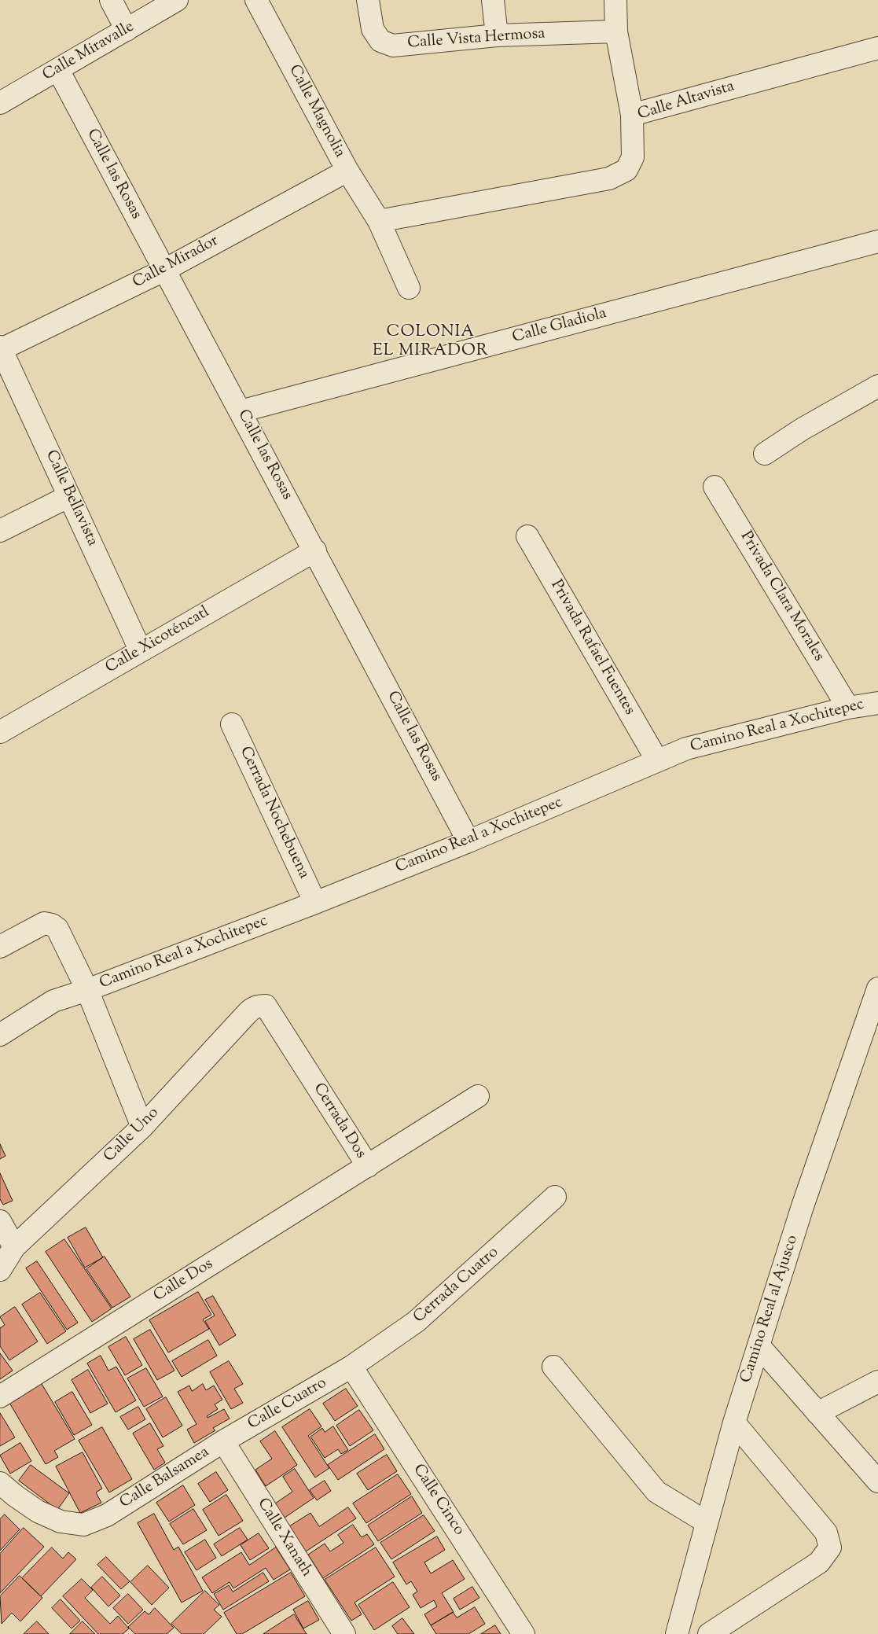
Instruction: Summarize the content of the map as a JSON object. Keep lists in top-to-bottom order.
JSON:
{
  "streets": {
    "street": [
      "Calle Vista Hermosa",
      "Calle Miravalle",
      "Calle Altavista",
      "Calle Magnolia",
      "Calle las Rosas",
      "Calle Mirador",
      "Calle Gladiola",
      "Calle Bellavista",
      "Privada Clara Morales",
      "Calle Xicoténcatl",
      "Privada Rafael Fuentes",
      "Camino Real a Xochitepec",
      "Cerrada Nochebuena",
      "Cerrada Dos",
      "Calle Uno",
      "Calle Dos",
      "Cerrada Cuatro",
      "Camino Real al Ajusco",
      "Calle Cuatro",
      "Calle Balsamea",
      "Calle Cinco",
      "Calle Xanath"
    ]
  },
  "crossings": [
    ["Calle Miravalle", "Calle las Rosas"],
    ["Calle Altavista", "Calle Magnolia"],
    ["Calle Magnolia", "Calle Mirador"],
    ["Calle las Rosas", "Calle Mirador"],
    ["Calle las Rosas", "Calle Gladiola"],
    ["Calle las Rosas", "Calle Xicoténcatl"],
    ["Calle las Rosas", "Camino Real a Xochitepec"],
    ["Calle Mirador", "Calle Bellavista"],
    ["Calle Bellavista", "Calle Xicoténcatl"],
    ["Privada Clara Morales", "Camino Real a Xochitepec"],
    ["Privada Rafael Fuentes", "Camino Real a Xochitepec"],
    ["Camino Real a Xochitepec", "Cerrada Nochebuena"],
    ["Cerrada Dos", "Calle Uno"],
    ["Cerrada Dos", "Calle Dos"],
    ["Cerrada Cuatro", "Calle Cuatro"],
    ["Cerrada Cuatro", "Calle Cinco"],
    ["Calle Cuatro", "Calle Balsamea"],
    ["Calle Cuatro", "Calle Cinco"],
    ["Calle Cuatro", "Calle Xanath"],
    ["Calle Balsamea", "Calle Xanath"]
  ],
  "districts": ["COLONIA EL MIRADOR"]
}
